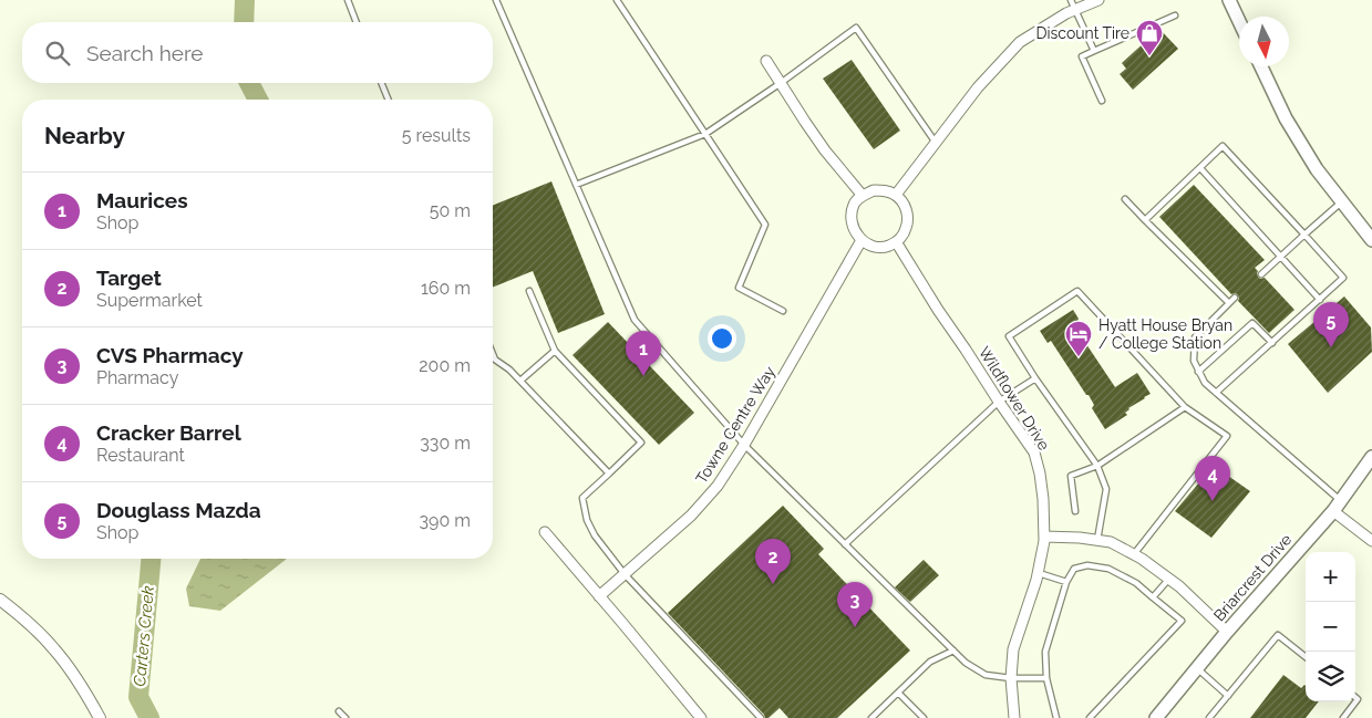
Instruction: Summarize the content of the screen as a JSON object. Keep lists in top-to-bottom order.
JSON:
{
  "streets": {
    "main road": ["Briarcrest Drive"],
    "street": ["Wildflower Drive", "Towne Centre Way"]
  },
  "crossings": [
    ["Wildflower Drive", "Towne Centre Way"]
  ],
  "water": ["Carters Creek"],
  "places": {
    "shop": ["Discount Tire"],
    "hotel": ["Hyatt House Bryan / College Station"]
  },
  "north": "bottom",
  "page": {
    "search": "Search here",
    "heading": ["Nearby", "5 results"],
    "list": [
      {
        "mark": "1",
        "name": "Maurices",
        "note": "Shop",
        "value": "50 m"
      },
      {
        "mark": "2",
        "name": "Target",
        "note": "Supermarket",
        "value": "160 m"
      },
      {
        "mark": "3",
        "name": "CVS Pharmacy",
        "note": "Pharmacy",
        "value": "200 m"
      },
      {
        "mark": "4",
        "name": "Cracker Barrel",
        "note": "Restaurant",
        "value": "330 m"
      },
      {
        "mark": "5",
        "name": "Douglass Mazda",
        "note": "Shop",
        "value": "390 m"
      }
    ],
    "pins": [
      "5",
      "1",
      "4",
      "2",
      "3"
    ],
    "map_buttons": ["+", "−"]
  }
}
